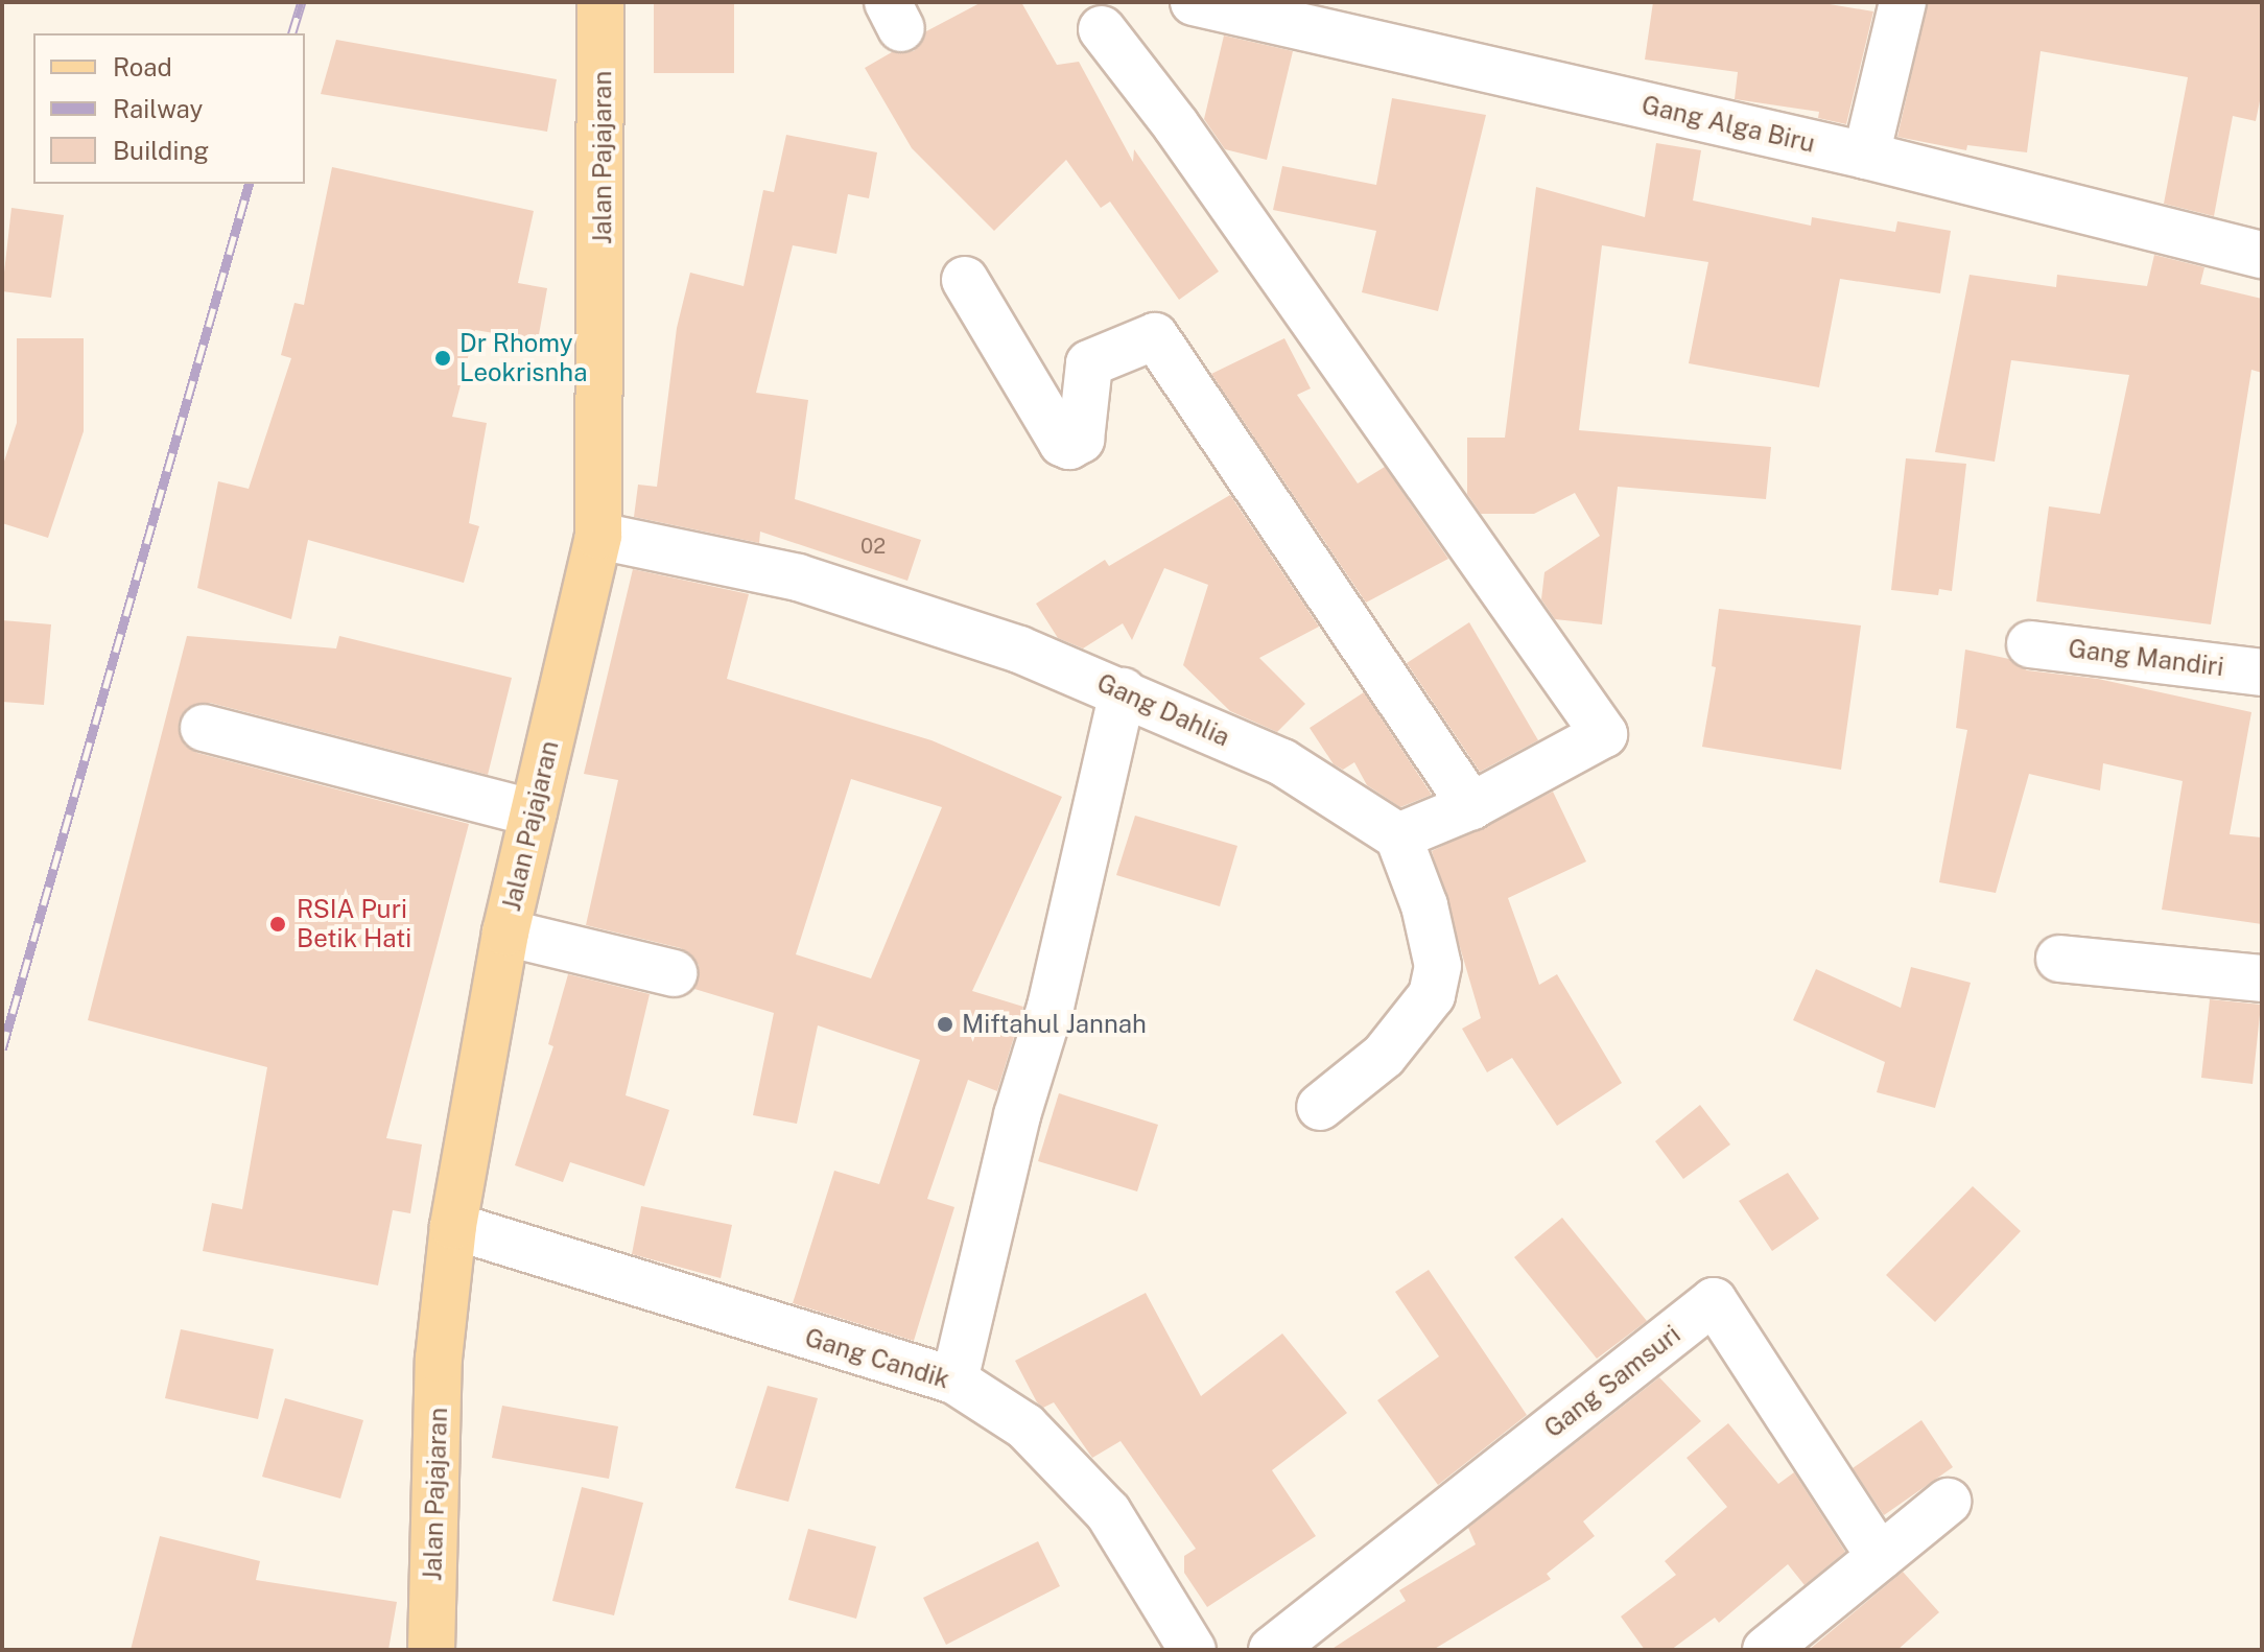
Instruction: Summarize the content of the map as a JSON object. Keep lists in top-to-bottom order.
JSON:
{
  "streets": {
    "main road": ["Jalan Pajajaran"],
    "street": [
      "Gang Alga Biru",
      "Gang Mandiri",
      "Gang Dahlia",
      "Gang Candik",
      "Gang Samsuri"
    ]
  },
  "crossings": [
    ["Jalan Pajajaran", "Gang Dahlia"],
    ["Jalan Pajajaran", "Gang Candik"]
  ],
  "places": ["Dr Rhomy Leokrisnha", "RSIA Puri Betik Hati", "Miftahul Jannah"],
  "house_numbers": ["02"],
  "legend": ["Road", "Railway", "Building"]
}
